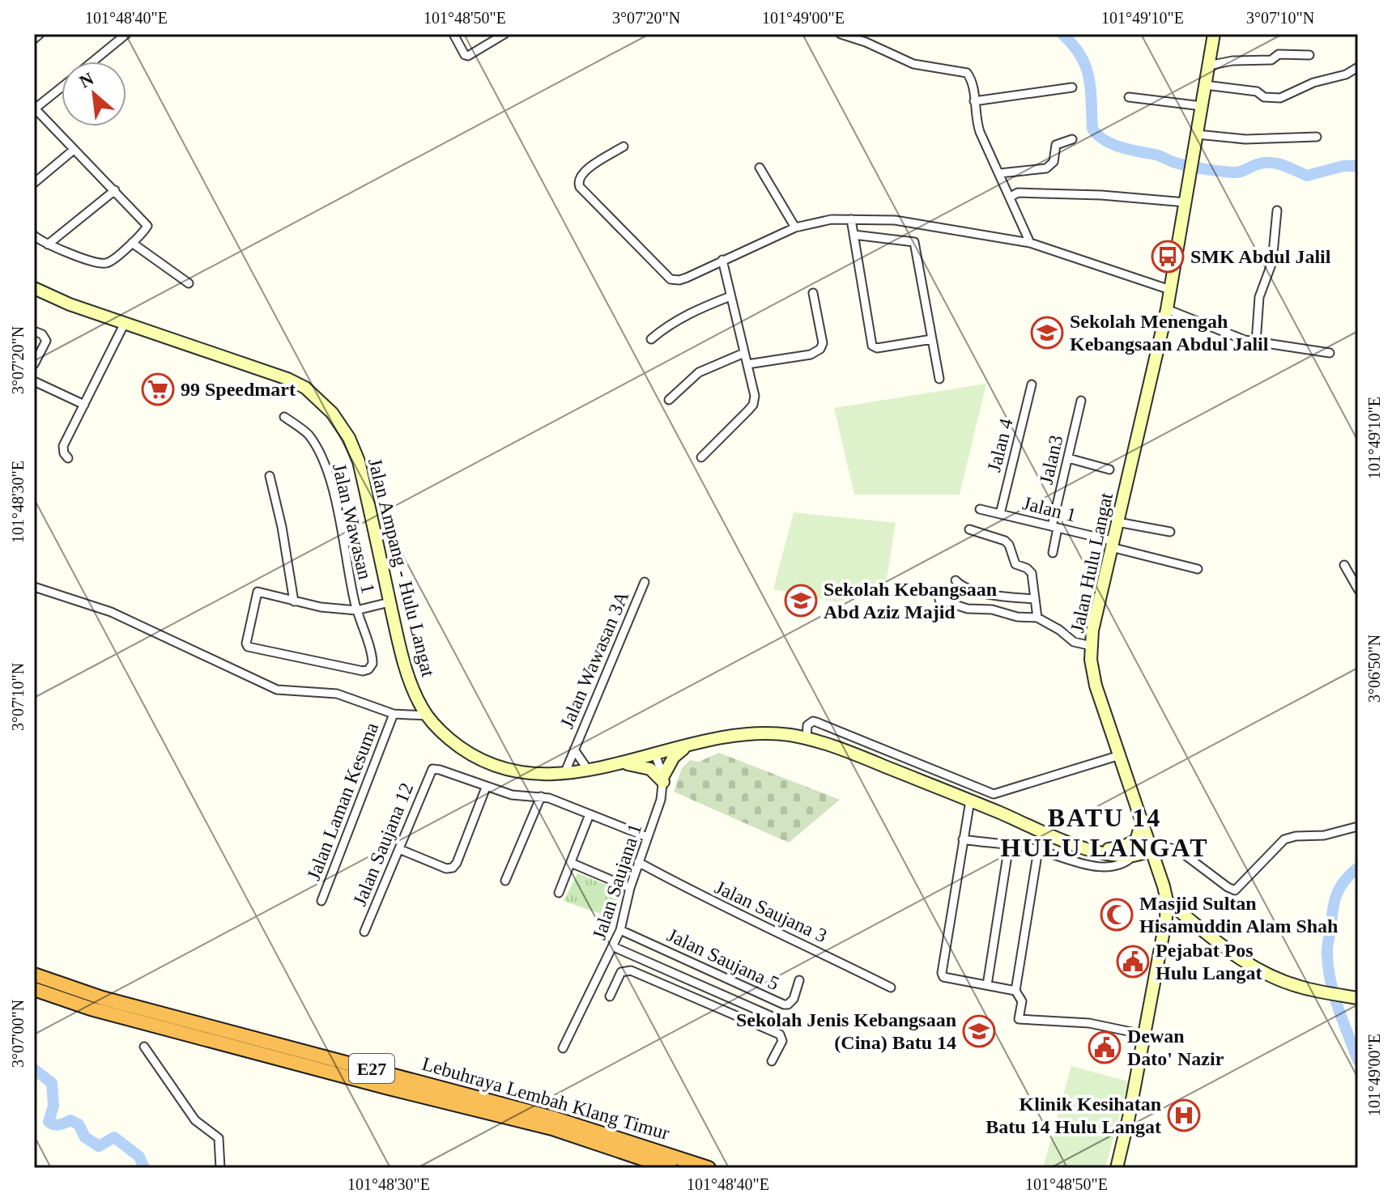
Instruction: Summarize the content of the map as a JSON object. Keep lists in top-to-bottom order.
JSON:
{
  "streets": {
    "highway": ["E27", "Lebuhraya Lembah Klang Timur"],
    "street": [
      "Jalan 4",
      "Jalan3",
      "Jalan 1",
      "Jalan Wawasan 1",
      "Jalan Hulu Langat",
      "Jalan Ampang - Hulu Langat",
      "Jalan Wawasan 3A",
      "Jalan Laman Kesuma",
      "Jalan Saujana 12",
      "Jalan Saujana 1",
      "Jalan Saujana 3",
      "Jalan Saujana 5"
    ]
  },
  "crossings": [
    ["Jalan 4", "Jalan 1"],
    ["Jalan3", "Jalan 1"],
    ["Jalan 1", "Jalan Hulu Langat"],
    ["Jalan Hulu Langat", "Jalan Ampang - Hulu Langat"],
    ["Jalan Ampang - Hulu Langat", "Jalan Wawasan 3A"],
    ["Jalan Saujana 1", "Jalan Saujana 3"],
    ["Jalan Saujana 1", "Jalan Saujana 5"]
  ],
  "districts": ["BATU 14 HULU LANGAT"],
  "places": {
    "bus stop": ["SMK Abdul Jalil"],
    "school or university": ["Sekolah Menengah Kebangsaan Abdul Jalil", "Sekolah Kebangsaan Abd Aziz Majid", "Sekolah Jenis Kebangsaan (Cina) Batu 14"],
    "supermarket": ["99 Speedmart"],
    "mosque": ["Masjid Sultan Hisamuddin Alam Shah"],
    "public building": ["Pejabat Pos Hulu Langat", "Dewan Dato' Nazir"],
    "hospital": ["Klinik Kesihatan Batu 14 Hulu Langat"]
  },
  "north": "top left",
  "coordinates": [
    "101°48'40\"E",
    "101°48'50\"E",
    "3°07'20\"N",
    "101°49'00\"E",
    "101°49'10\"E",
    "3°07'10\"N",
    "101°48'30\"E",
    "3°06'50\"N",
    "3°07'00\"N"
  ]
}
